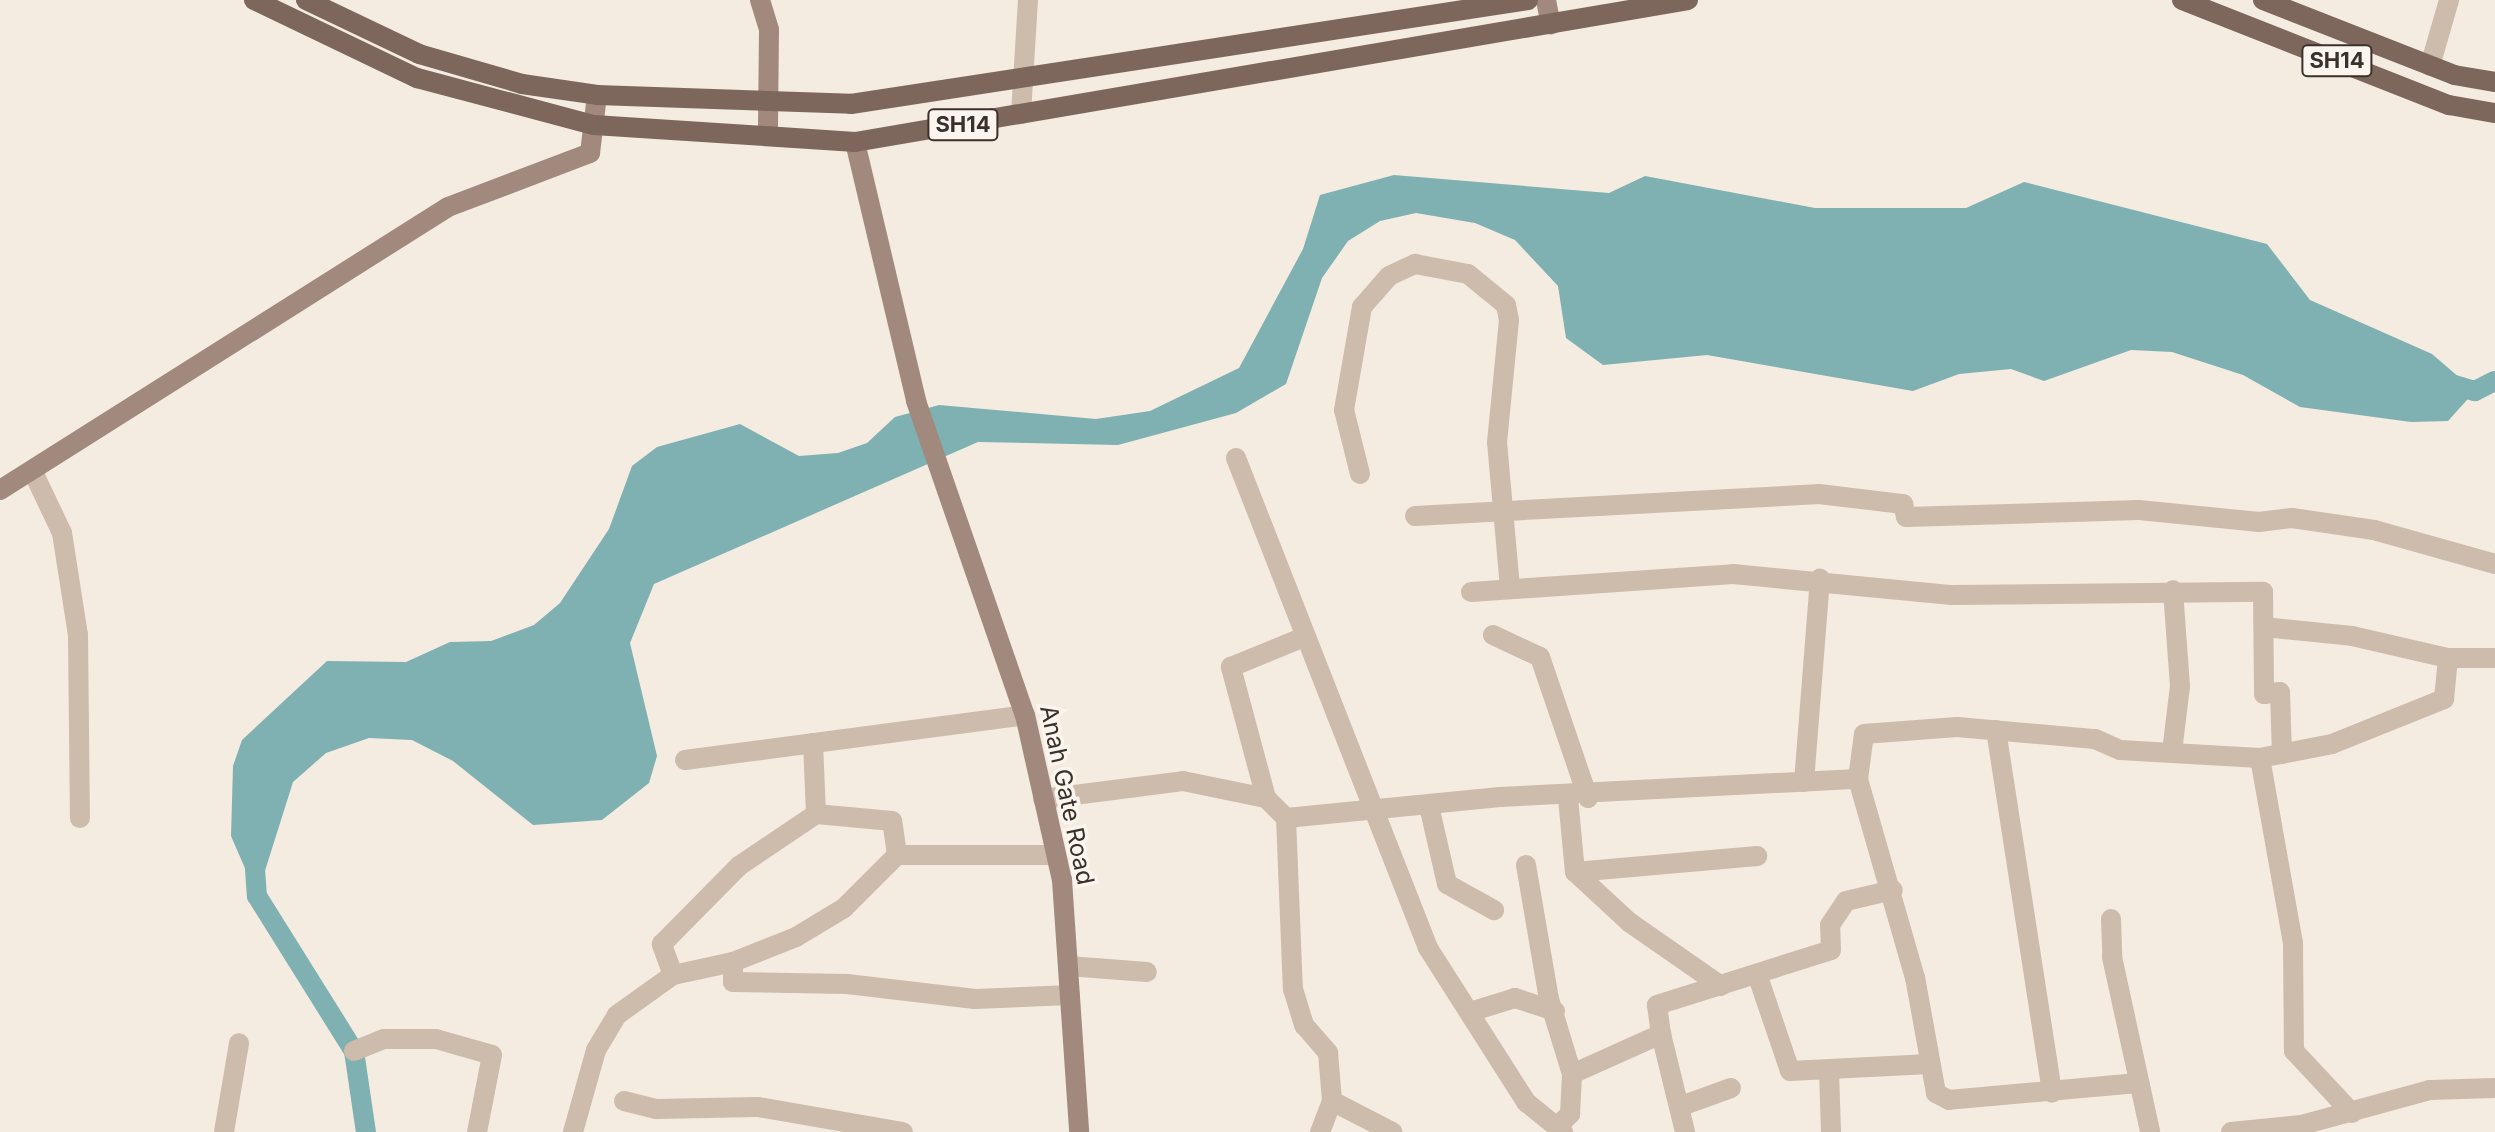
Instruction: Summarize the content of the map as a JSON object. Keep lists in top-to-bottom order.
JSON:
{
  "streets": {
    "main road": ["SH14"],
    "street": ["Anah Gate Road"]
  },
  "crossings": [
    ["SH14", "Anah Gate Road"]
  ]
}
